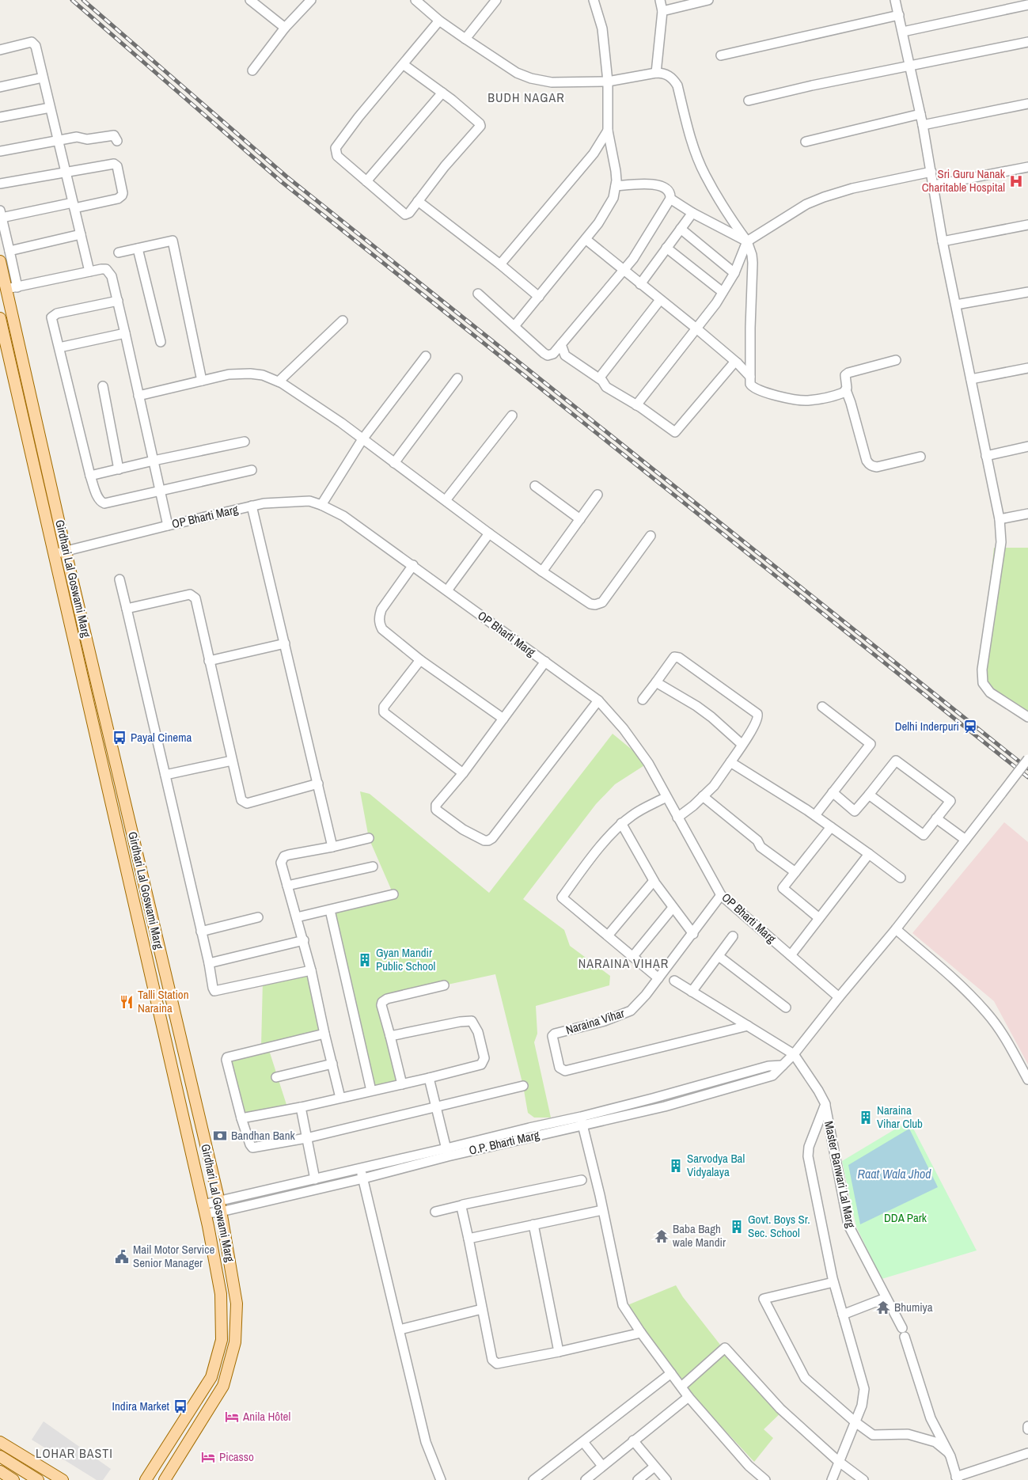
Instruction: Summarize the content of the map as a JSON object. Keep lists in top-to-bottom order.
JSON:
{
  "streets": {
    "main road": ["Girdhari Lal Goswami Marg"],
    "street": [
      "OP Bharti Marg",
      "Naraina Vihar",
      "O.P. Bharti Marg",
      "Master Banwari Lal Marg"
    ]
  },
  "crossings": [
    ["OP Bharti Marg", "Girdhari Lal Goswami Marg"],
    ["OP Bharti Marg", "Naraina Vihar"],
    ["OP Bharti Marg", "O.P. Bharti Marg"],
    ["Girdhari Lal Goswami Marg", "O.P. Bharti Marg"],
    ["O.P. Bharti Marg", "Master Banwari Lal Marg"]
  ],
  "districts": ["BUDH NAGAR", "NARAINA VIHAR", "LOHAR BASTI"],
  "water": ["Raat Wala Jhod"],
  "parks": ["DDA Park"],
  "places": {
    "hospital": ["Sri Guru Nanak Charitable Hospital"],
    "station": ["Delhi Inderpuri"],
    "bus stop": ["Payal Cinema", "Indira Market"],
    "building": [
      "Gyan Mandir Public School",
      "Naraina Vihar Club",
      "Sarvodya Bal Vidyalaya",
      "Govt. Boys Sr. Sec. School"
    ],
    "restaurant": ["Talli Station Naraina"],
    "bank": ["Bandhan Bank"],
    "temple": ["Baba Bagh wale Mandir", "Bhumiya"],
    "public building": ["Mail Motor Service Senior Manager"],
    "hotel": ["Anila Hôtel", "Picasso"]
  }
}
